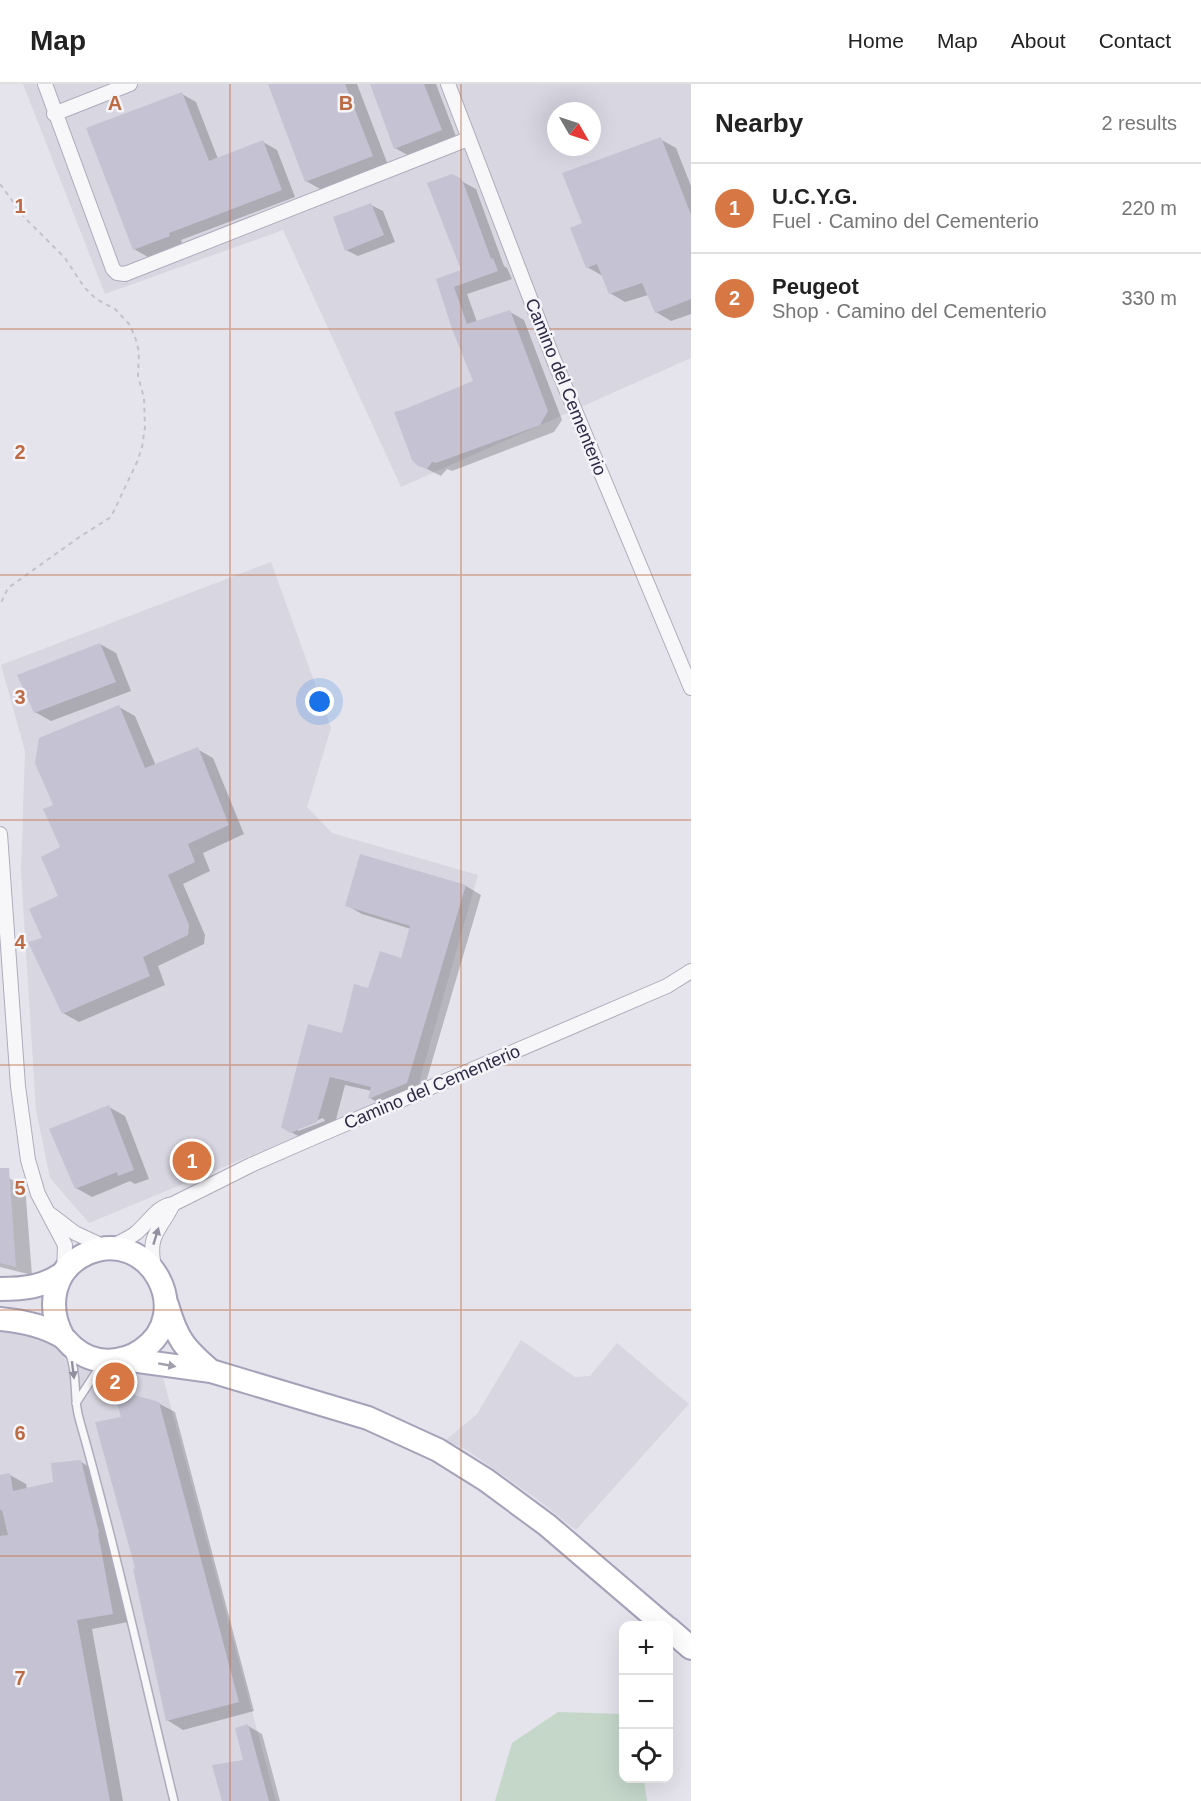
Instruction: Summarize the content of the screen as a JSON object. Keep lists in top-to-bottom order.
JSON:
{
  "streets": {
    "street": ["Camino del Cementerio"]
  },
  "north": "bottom right",
  "page": {
    "header": "Map",
    "nav": [
      "Home",
      "Map",
      "About",
      "Contact"
    ],
    "heading": ["Nearby", "2 results"],
    "list": [
      {
        "mark": "1",
        "name": "U.C.Y.G.",
        "note": "Fuel · Camino del Cementerio",
        "value": "220 m"
      },
      {
        "mark": "2",
        "name": "Peugeot",
        "note": "Shop · Camino del Cementerio",
        "value": "330 m"
      }
    ],
    "pins": ["1", "2"],
    "map_buttons": ["+", "−"]
  },
  "grid": {
    "columns": ["A", "B"],
    "rows": [
      "1",
      "2",
      "3",
      "4",
      "5",
      "6",
      "7"
    ]
  }
}
